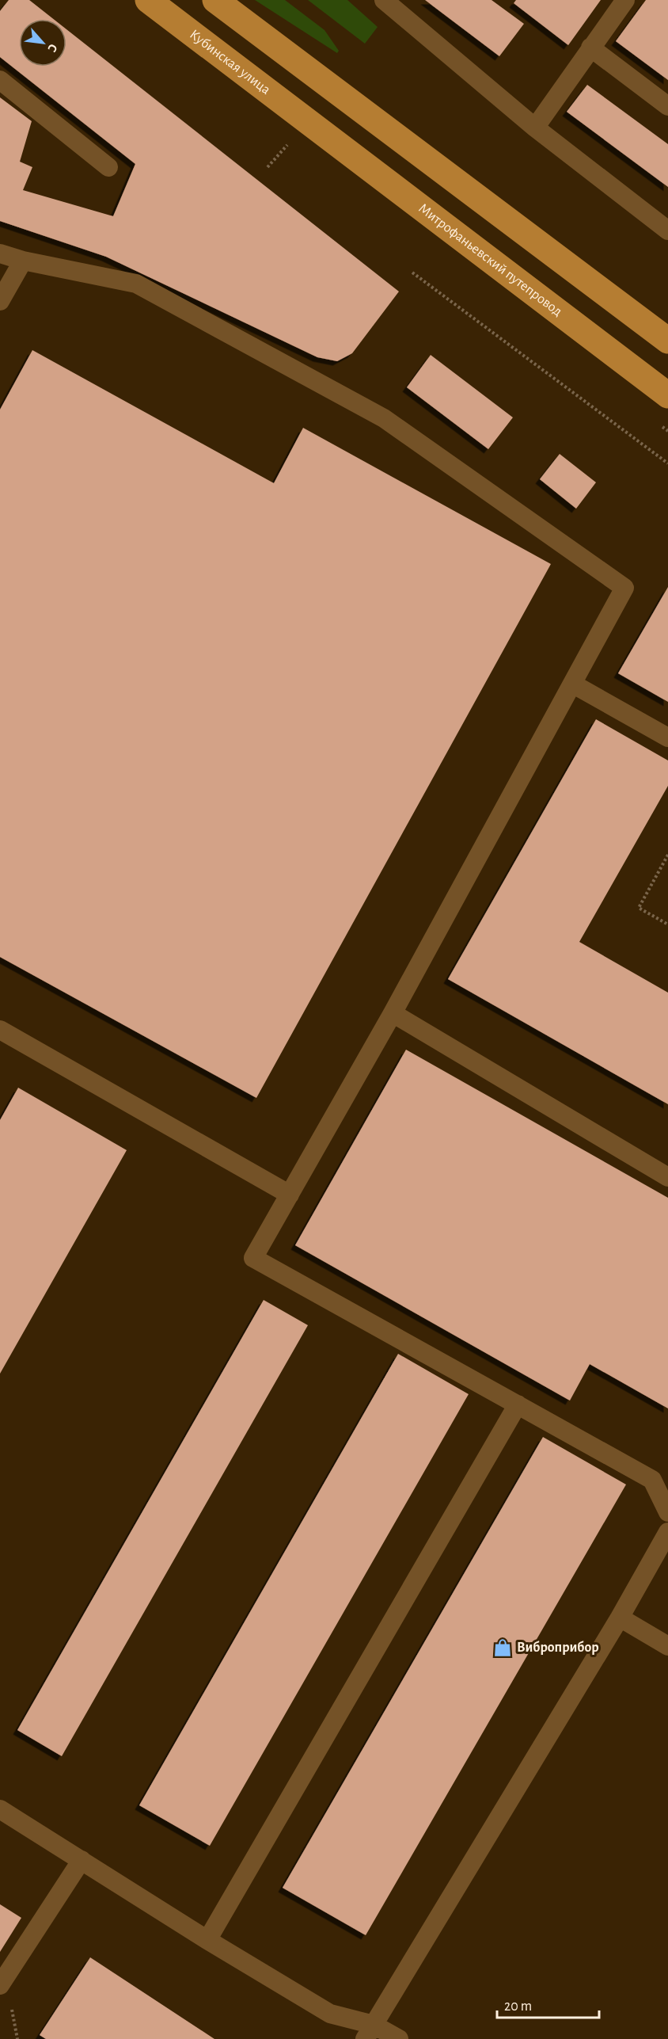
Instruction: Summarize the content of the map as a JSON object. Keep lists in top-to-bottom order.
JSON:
{
  "streets": {
    "main road": ["Кубинская улица", "Митрофаньевский путепровод"]
  },
  "crossings": [
    ["Кубинская улица", "Митрофаньевский путепровод"]
  ],
  "places": {
    "shop": ["Виброприбор"]
  },
  "scale_bar": "20 m",
  "north": "bottom right"
}
